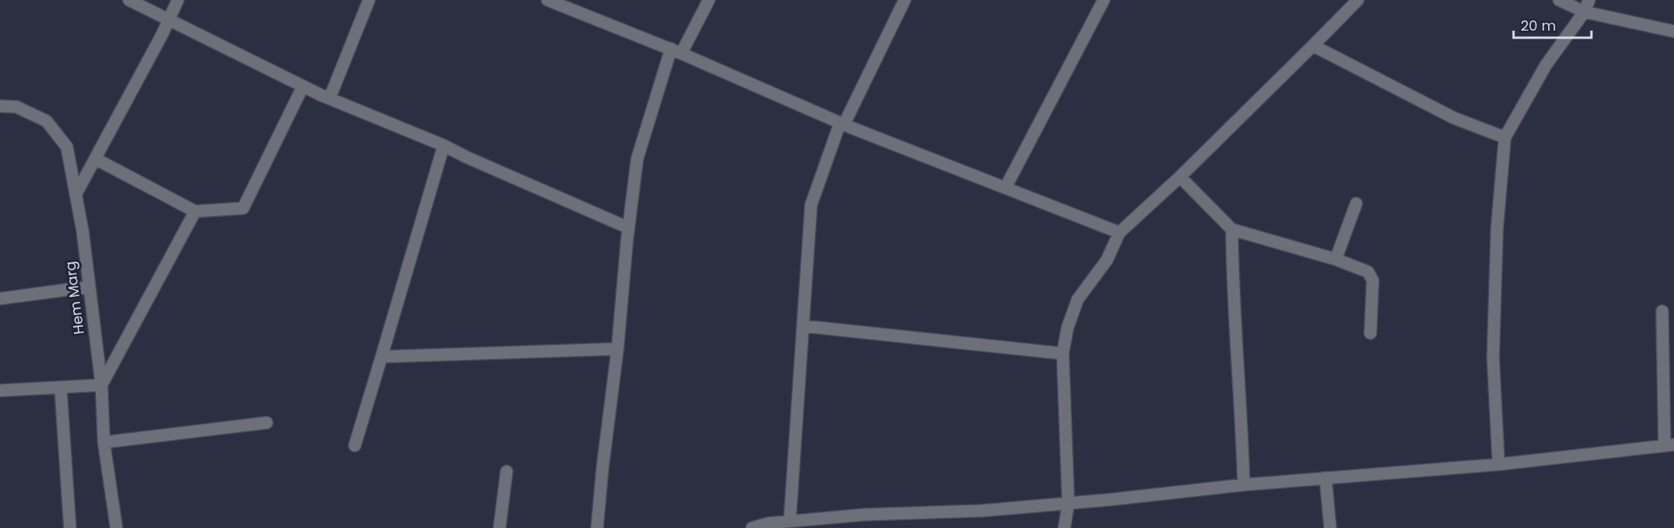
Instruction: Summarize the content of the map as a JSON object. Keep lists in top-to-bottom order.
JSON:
{
  "streets": {
    "street": ["Hem Marg"]
  },
  "scale_bar": "20 m"
}
